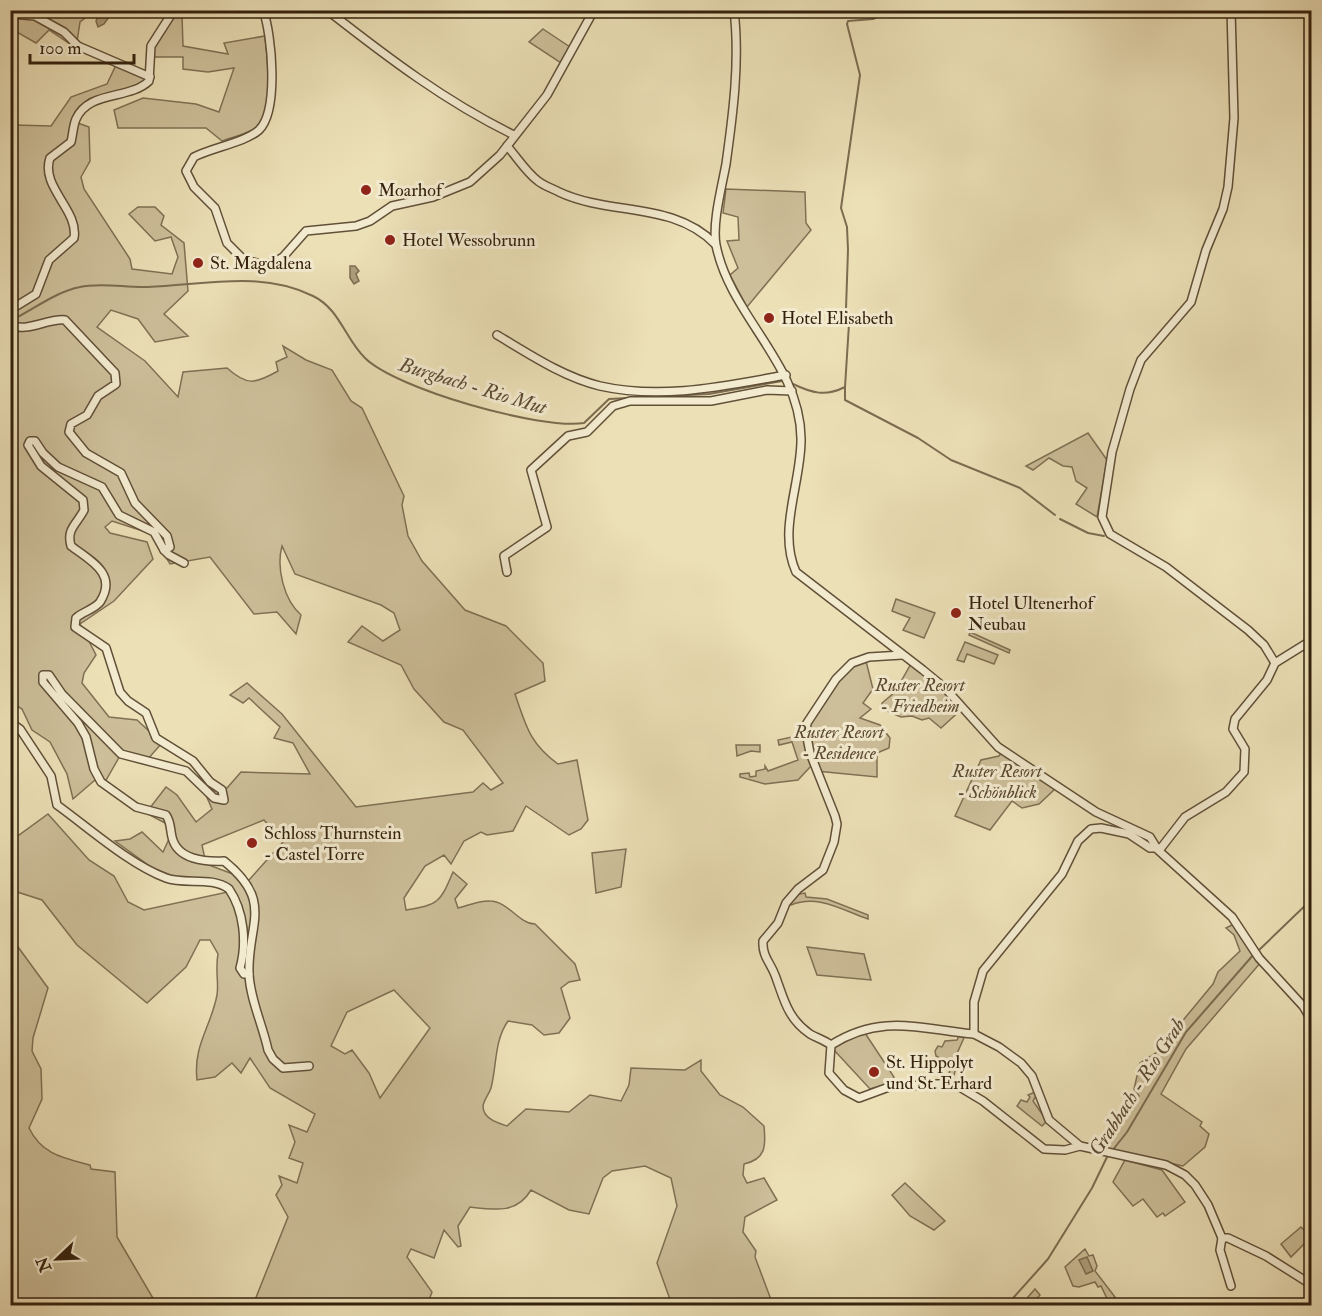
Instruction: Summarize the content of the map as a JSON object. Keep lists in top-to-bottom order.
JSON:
{
  "water": ["Burgbach - Rio Mut", "Grabbach - Rio Grab"],
  "parks": ["Ruster Resort - Friedheim", "Ruster Resort - Residence", "Ruster Resort - Schönblick"],
  "places": [
    "Moarhof",
    "Hotel Wessobrunn",
    "St. Magdalena",
    "Hotel Elisabeth",
    "Hotel Ultenerhof Neubau",
    "Schloss Thurnstein - Castel Torre",
    "St. Hippolyt und St. Erhard"
  ],
  "scale_bar": "100 m",
  "north": "bottom left"
}
